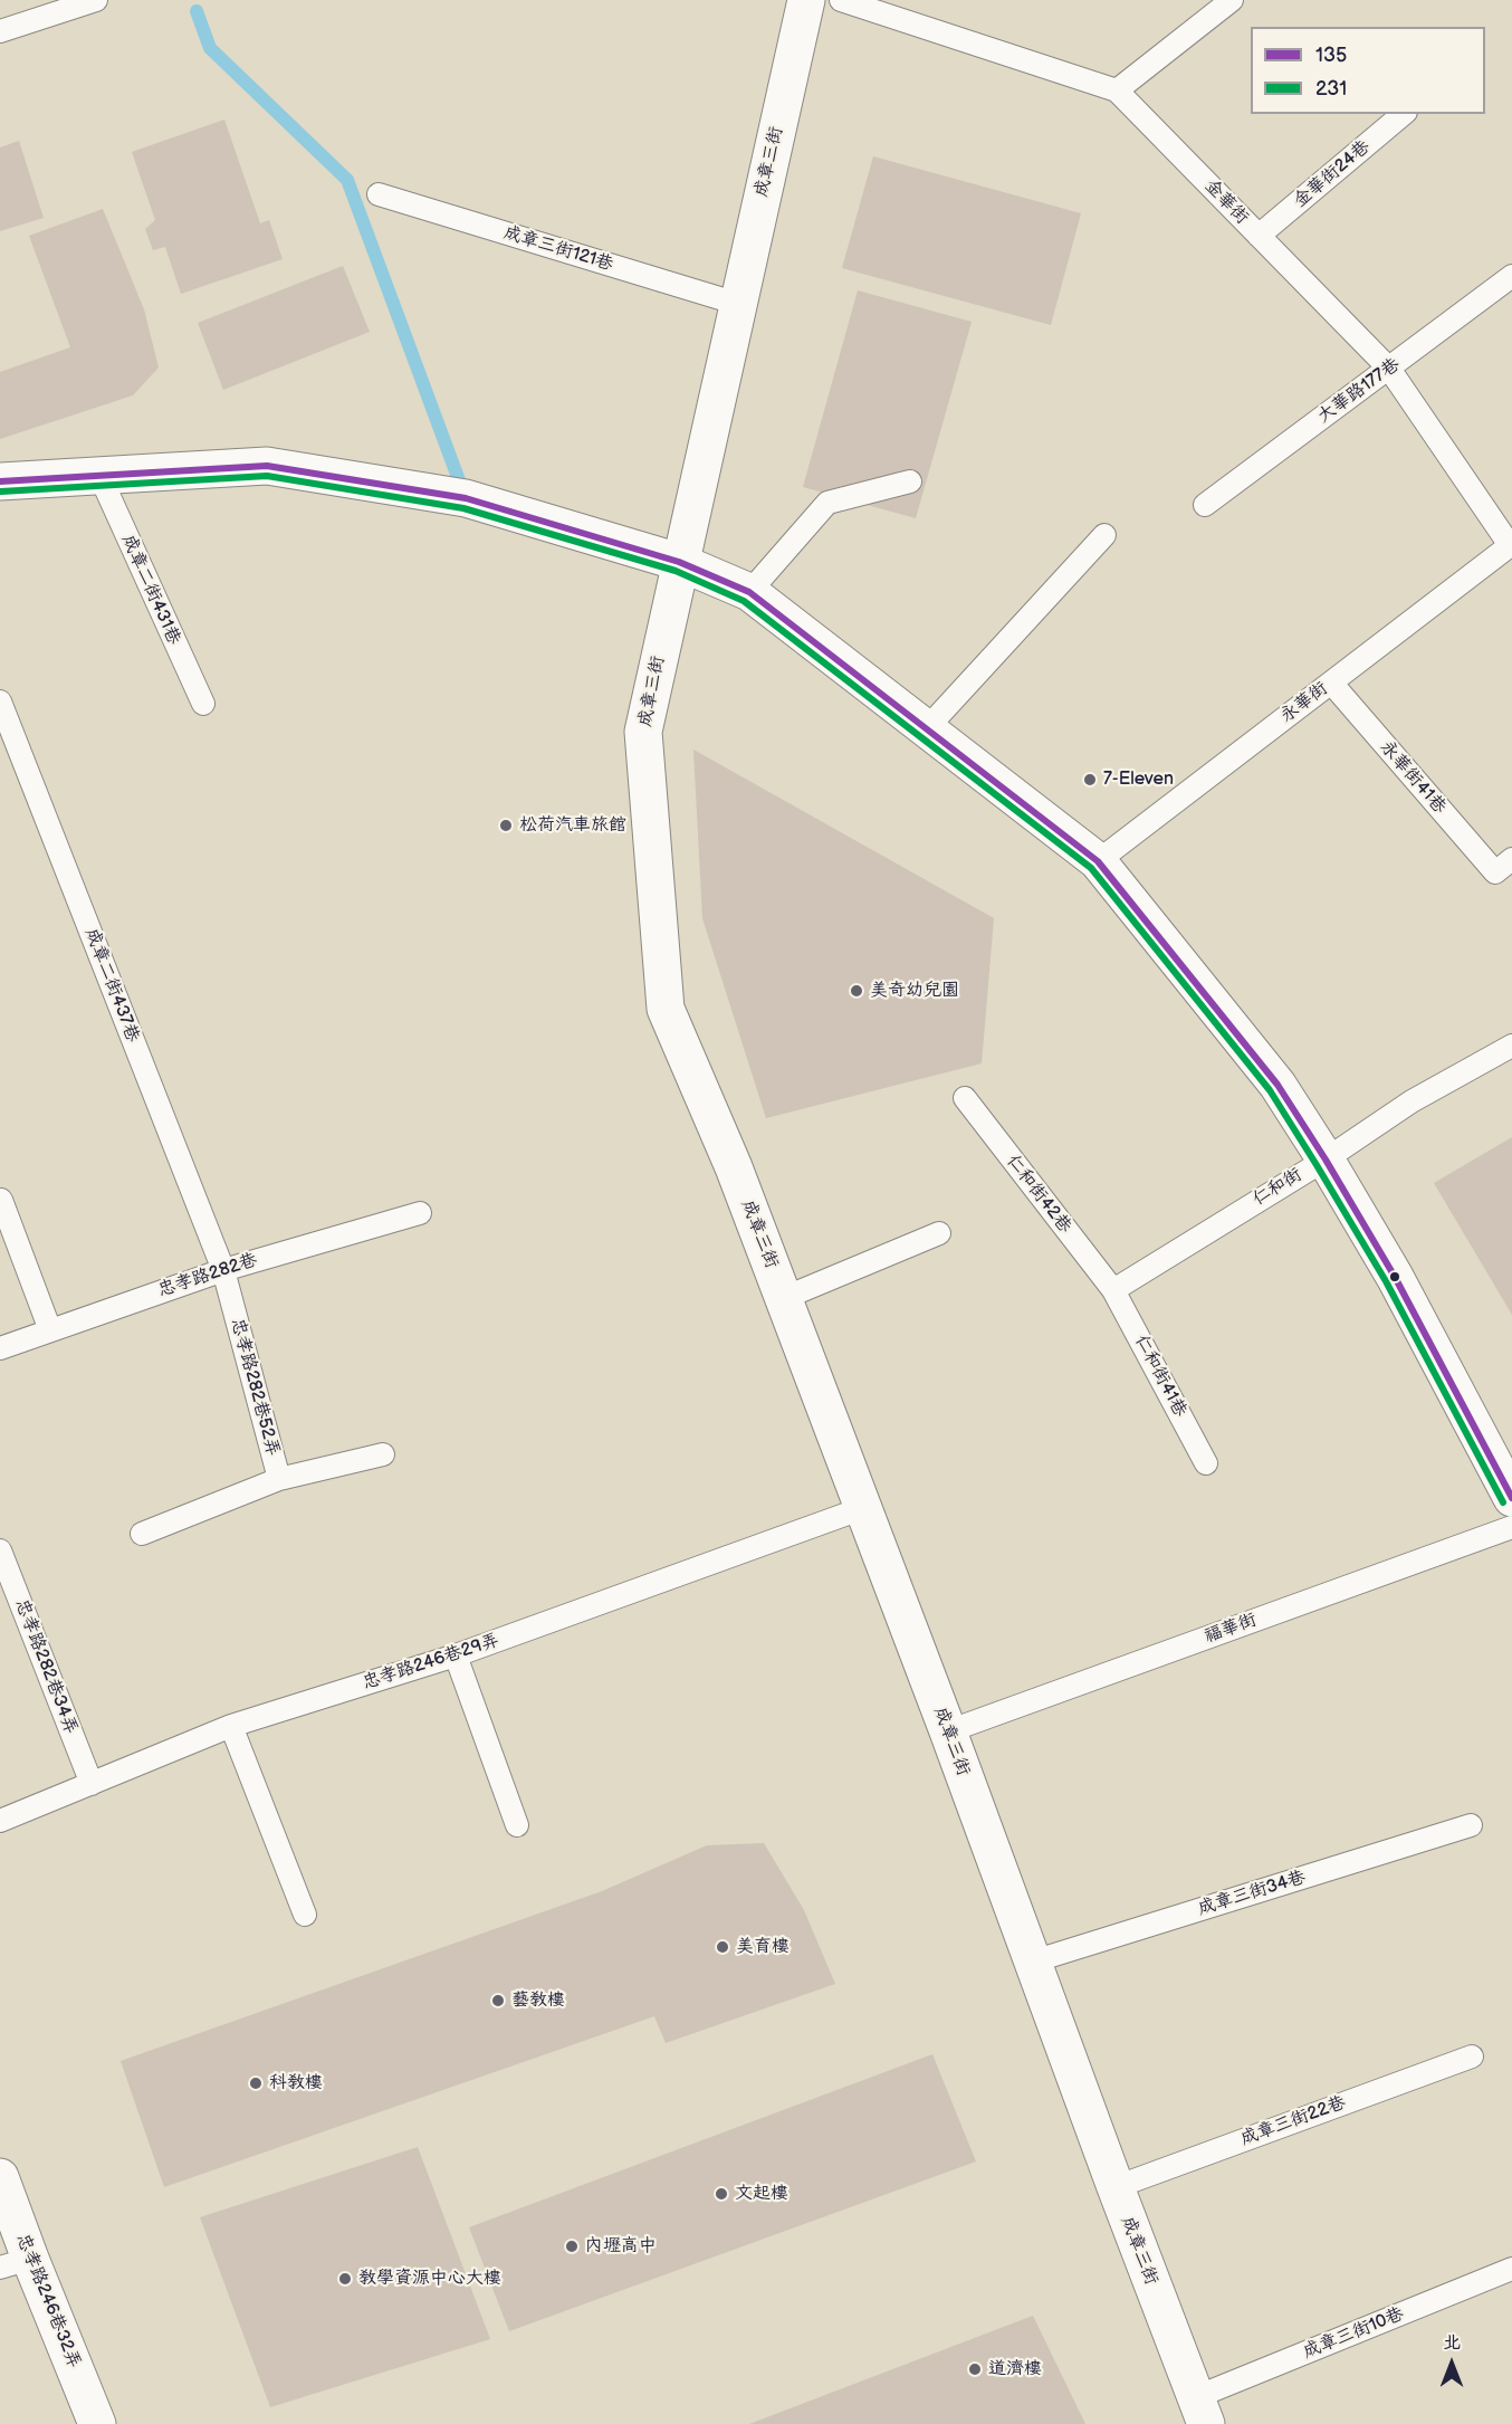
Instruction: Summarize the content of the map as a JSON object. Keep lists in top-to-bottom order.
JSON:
{
  "streets": {
    "street": ["成章三街", "忠孝路246巷32弄"],
    "lane": [
      "金華街24巷",
      "金華街",
      "成章三街121巷",
      "大華路177巷",
      "成章二街431巷",
      "永華街",
      "永華街41巷",
      "成章二街437巷",
      "仁和街",
      "仁和街42巷",
      "忠孝路282巷",
      "仁和街41巷",
      "忠孝路282巷52弄",
      "福華街",
      "忠孝路246巷29弄",
      "忠孝路282巷34弄",
      "成章三街34巷",
      "成章三街22巷",
      "成章三街10巷"
    ]
  },
  "crossings": [
    ["成章三街", "成章三街121巷"],
    ["成章三街", "福華街"],
    ["成章三街", "忠孝路246巷29弄"],
    ["成章三街", "成章三街34巷"],
    ["成章三街", "成章三街22巷"],
    ["成章三街", "成章三街10巷"],
    ["金華街24巷", "金華街"],
    ["金華街", "大華路177巷"],
    ["金華街", "永華街"],
    ["永華街", "永華街41巷"],
    ["成章二街437巷", "忠孝路282巷"],
    ["成章二街437巷", "忠孝路282巷52弄"],
    ["仁和街", "仁和街42巷"],
    ["仁和街", "仁和街41巷"],
    ["仁和街42巷", "仁和街41巷"],
    ["忠孝路282巷", "忠孝路282巷52弄"],
    ["忠孝路246巷29弄", "忠孝路282巷34弄"]
  ],
  "places": [
    "7-Eleven",
    "松荷汽車旅館",
    "美奇幼兒園",
    "美育樓",
    "藝教樓",
    "科教樓",
    "文起樓",
    "內壢高中",
    "教學資源中心大樓",
    "道濟樓"
  ],
  "lines": ["transit line 135", "transit line 231"],
  "legend": ["135", "231"],
  "north": "top"
}
